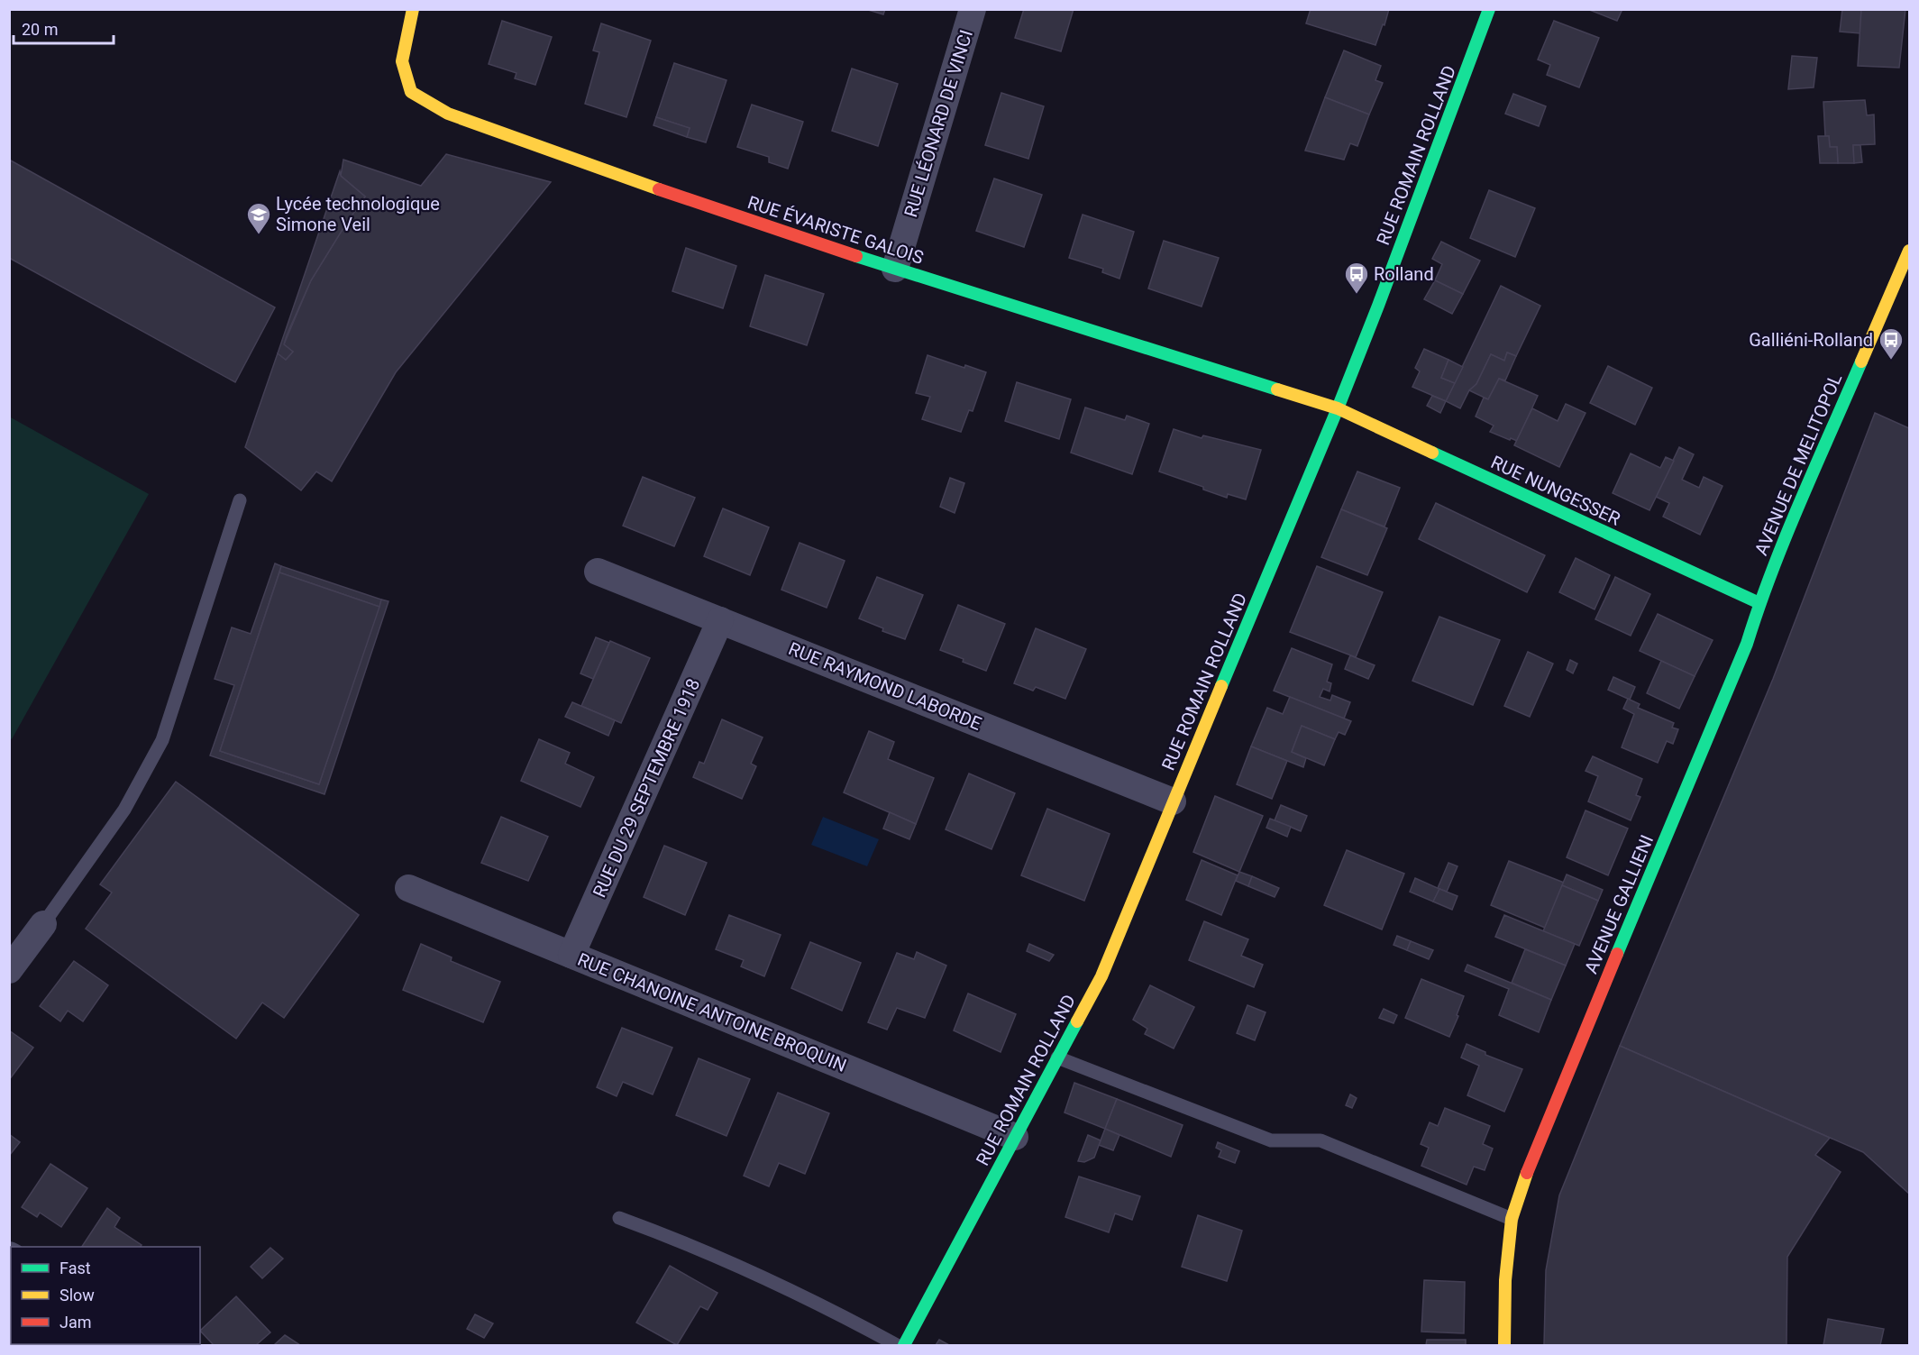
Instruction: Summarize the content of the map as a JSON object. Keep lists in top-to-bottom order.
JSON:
{
  "streets": {
    "street": [
      "RUE LÉONARD DE VINCI",
      "RUE ROMAIN ROLLAND",
      "RUE ÉVARISTE GALOIS",
      "AVENUE DE MELITOPOL",
      "RUE NUNGESSER",
      "RUE RAYMOND LABORDE",
      "RUE DU 29 SEPTEMBRE 1918",
      "AVENUE GALLIENI",
      "RUE CHANOINE ANTOINE BROQUIN"
    ]
  },
  "crossings": [
    ["RUE LÉONARD DE VINCI", "RUE ÉVARISTE GALOIS"],
    ["RUE ROMAIN ROLLAND", "RUE ÉVARISTE GALOIS"],
    ["RUE ROMAIN ROLLAND", "RUE NUNGESSER"],
    ["RUE ROMAIN ROLLAND", "RUE RAYMOND LABORDE"],
    ["RUE ROMAIN ROLLAND", "RUE CHANOINE ANTOINE BROQUIN"],
    ["RUE ÉVARISTE GALOIS", "RUE NUNGESSER"],
    ["AVENUE DE MELITOPOL", "RUE NUNGESSER"],
    ["AVENUE DE MELITOPOL", "AVENUE GALLIENI"],
    ["RUE NUNGESSER", "AVENUE GALLIENI"],
    ["RUE RAYMOND LABORDE", "RUE DU 29 SEPTEMBRE 1918"],
    ["RUE DU 29 SEPTEMBRE 1918", "RUE CHANOINE ANTOINE BROQUIN"]
  ],
  "places": {
    "school or university": ["Lycée technologique Simone Veil"],
    "bus stop": ["Rolland", "Galliéni-Rolland"]
  },
  "legend": ["Fast", "Slow", "Jam"],
  "scale_bar": "20 m"
}
